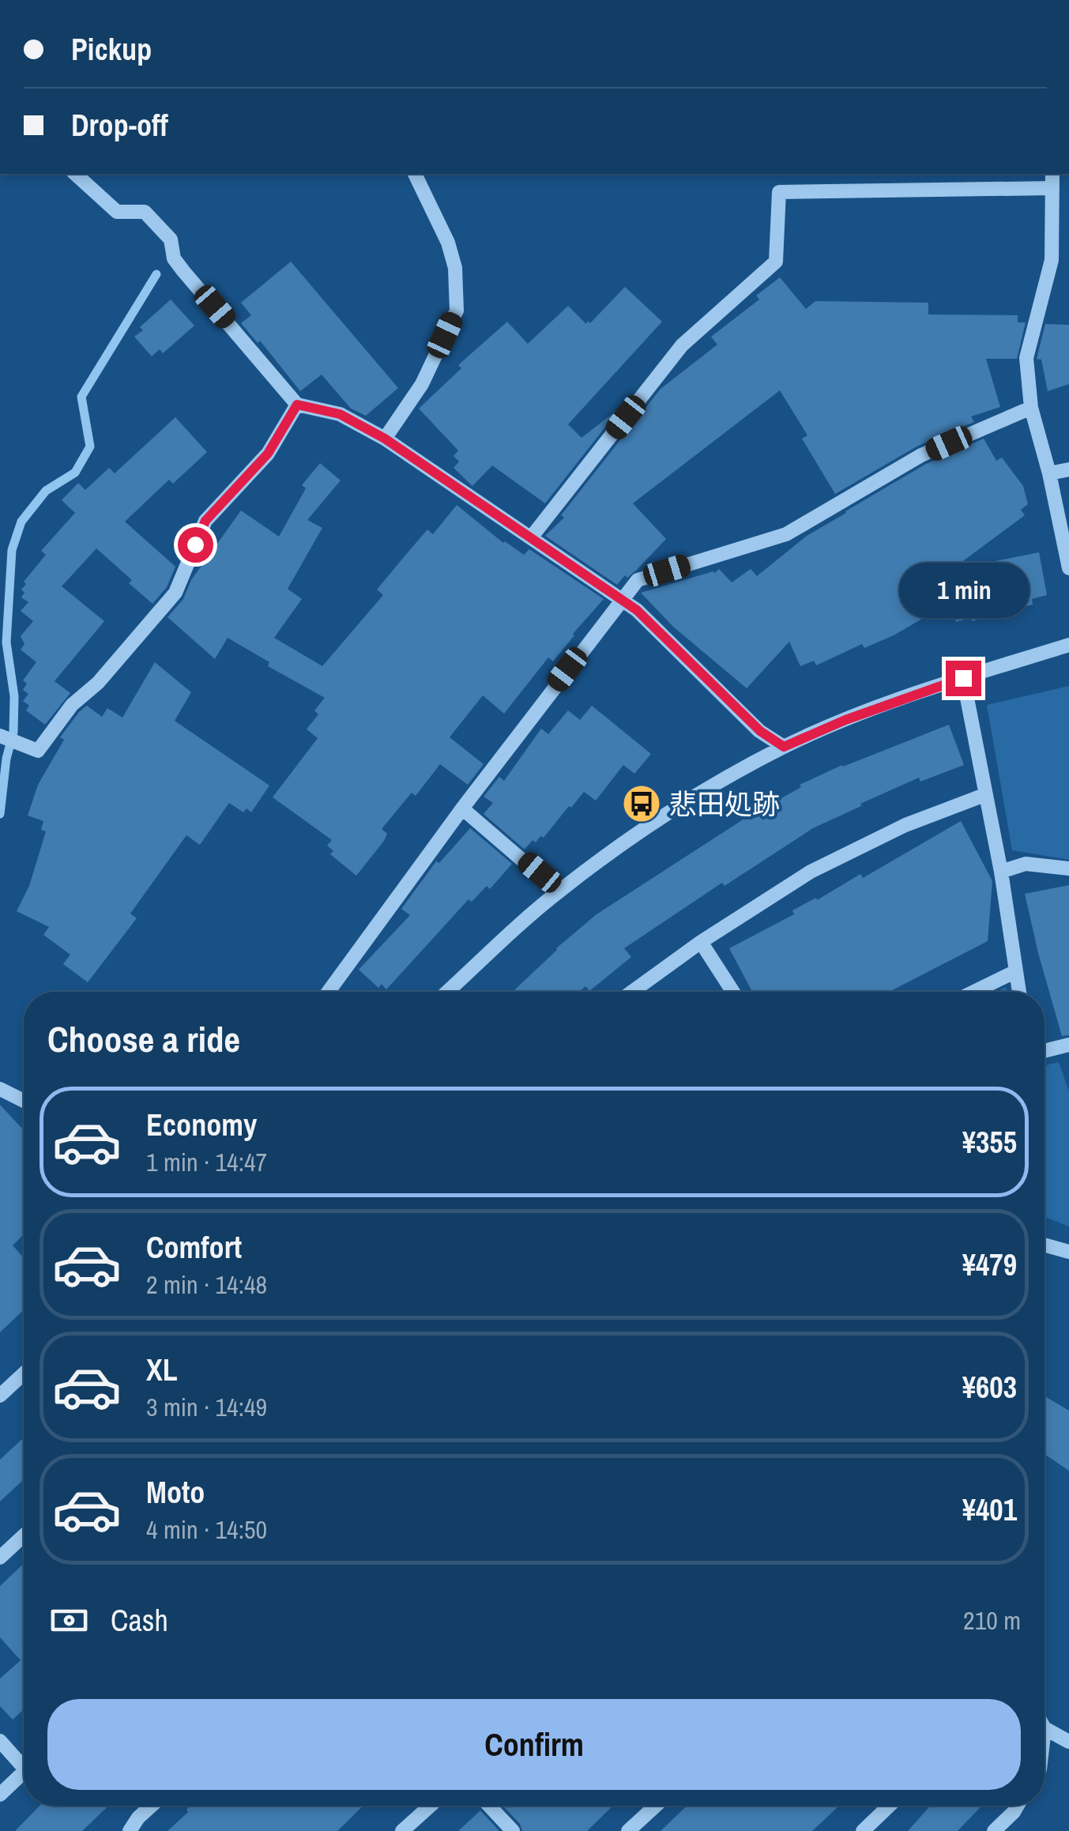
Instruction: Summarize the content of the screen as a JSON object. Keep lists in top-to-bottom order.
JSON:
{
  "places": {
    "bus stop": ["悲田処跡"]
  },
  "page": {
    "banner": ["Pickup", "Drop-off"],
    "bubble": "1 min",
    "heading": "Choose a ride",
    "list": [
      {
        "name": "Economy",
        "note": "1 min · 14:47",
        "value": "¥355"
      },
      {
        "name": "Comfort",
        "note": "2 min · 14:48",
        "value": "¥479"
      },
      {
        "name": "XL",
        "note": "3 min · 14:49",
        "value": "¥603"
      },
      {
        "name": "Moto",
        "note": "4 min · 14:50",
        "value": "¥401"
      }
    ],
    "pay": ["Cash", "210 m"],
    "buttons": "Confirm"
  }
}
